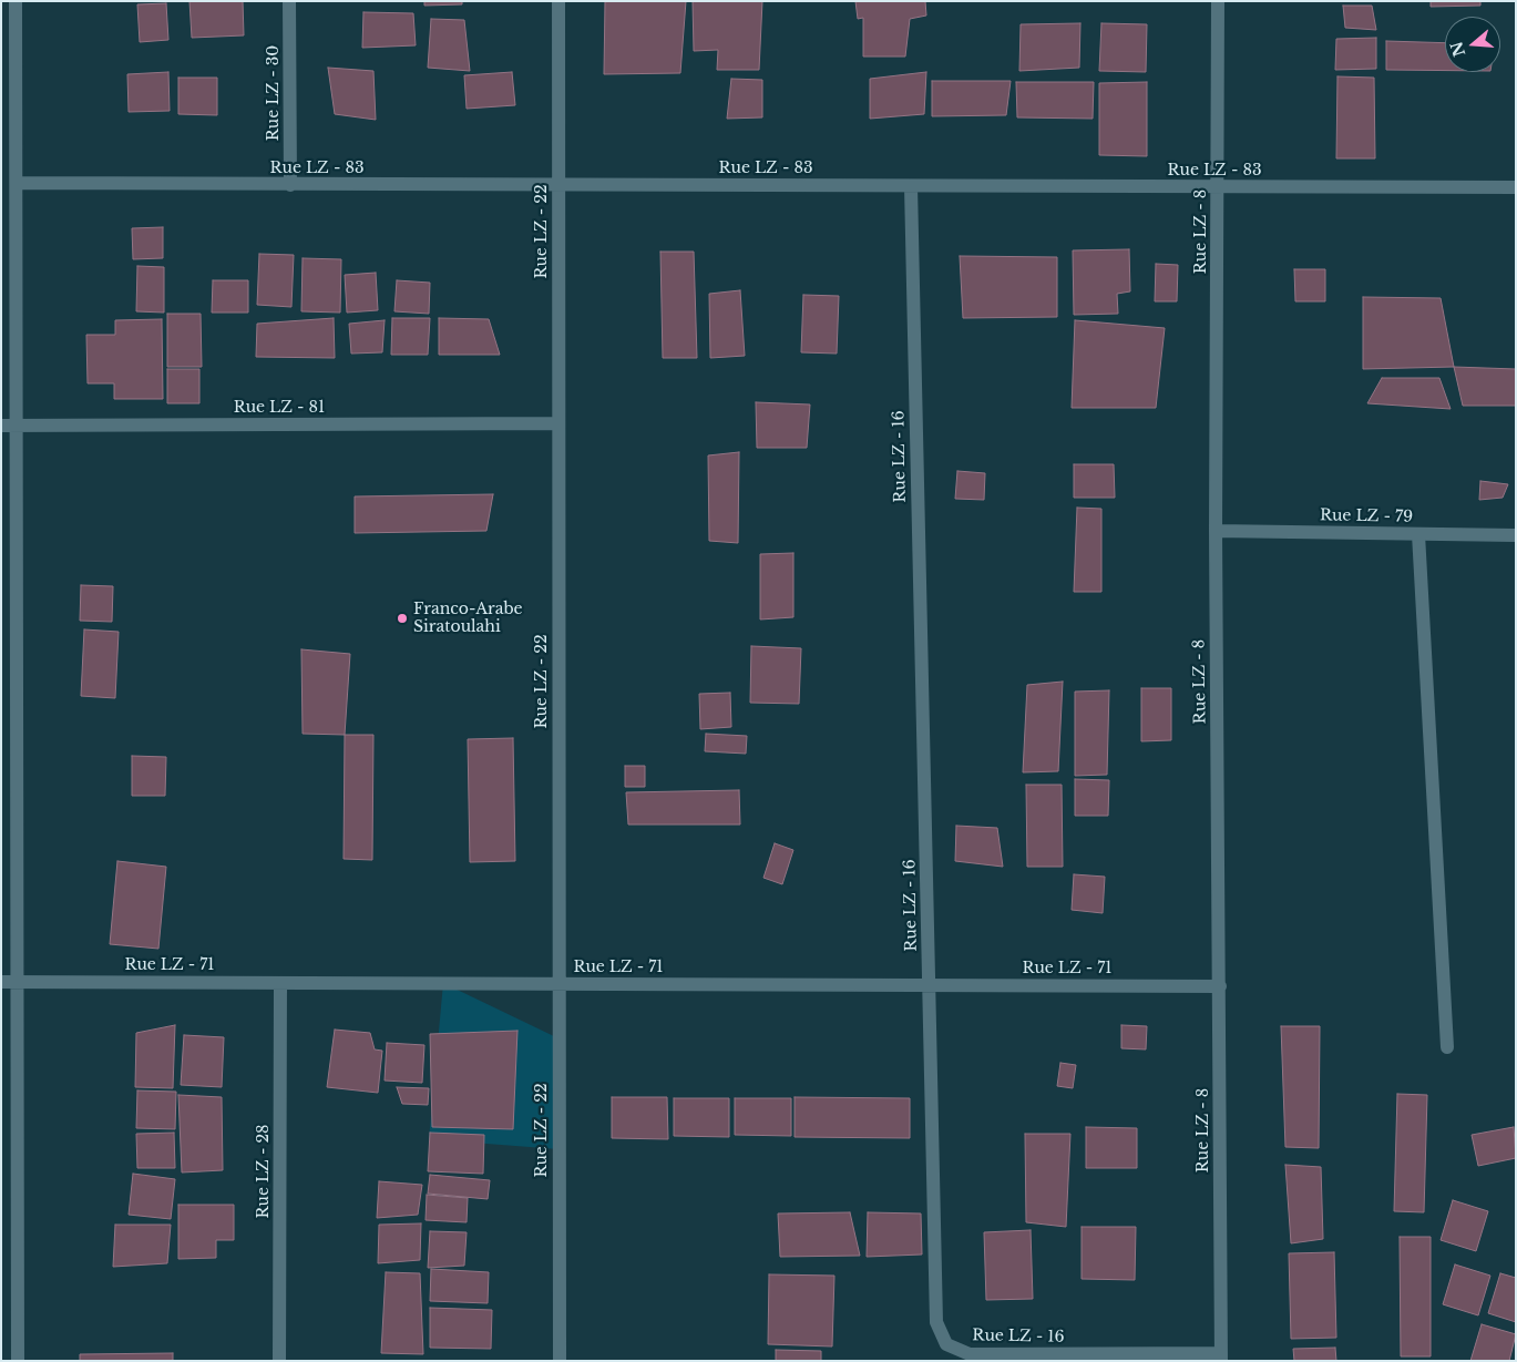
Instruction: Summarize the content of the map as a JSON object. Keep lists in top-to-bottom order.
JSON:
{
  "streets": {
    "street": [
      "Rue LZ - 30",
      "Rue LZ - 83",
      "Rue LZ - 22",
      "Rue LZ - 8",
      "Rue LZ - 81",
      "Rue LZ - 16",
      "Rue LZ - 79",
      "Rue LZ - 71",
      "Rue LZ - 28"
    ]
  },
  "crossings": [
    ["Rue LZ - 30", "Rue LZ - 83"],
    ["Rue LZ - 83", "Rue LZ - 22"],
    ["Rue LZ - 83", "Rue LZ - 8"],
    ["Rue LZ - 83", "Rue LZ - 16"],
    ["Rue LZ - 22", "Rue LZ - 81"],
    ["Rue LZ - 22", "Rue LZ - 71"],
    ["Rue LZ - 8", "Rue LZ - 16"],
    ["Rue LZ - 8", "Rue LZ - 79"],
    ["Rue LZ - 8", "Rue LZ - 71"],
    ["Rue LZ - 16", "Rue LZ - 71"],
    ["Rue LZ - 71", "Rue LZ - 28"]
  ],
  "places": ["Franco-Arabe Siratoulahi"],
  "north": "left"
}
